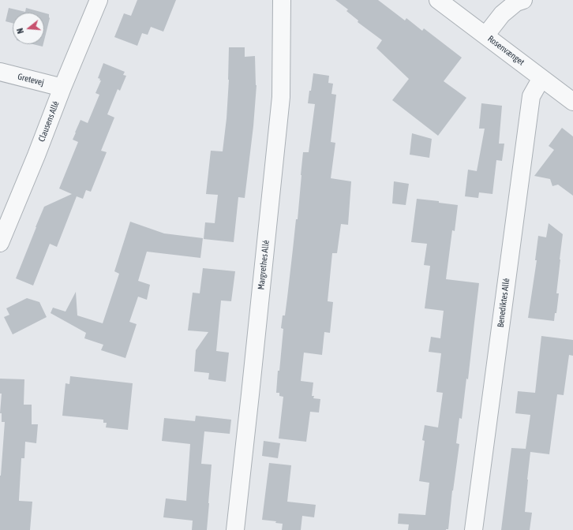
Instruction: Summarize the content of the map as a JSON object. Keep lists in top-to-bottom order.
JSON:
{
  "streets": {
    "street": [
      "Rosenvænget",
      "Gretevej",
      "Clausens Allé",
      "Margrethes Allé",
      "Benediktes Allé"
    ]
  },
  "crossings": [
    ["Rosenvænget", "Benediktes Allé"],
    ["Gretevej", "Clausens Allé"]
  ],
  "north": "left"
}
